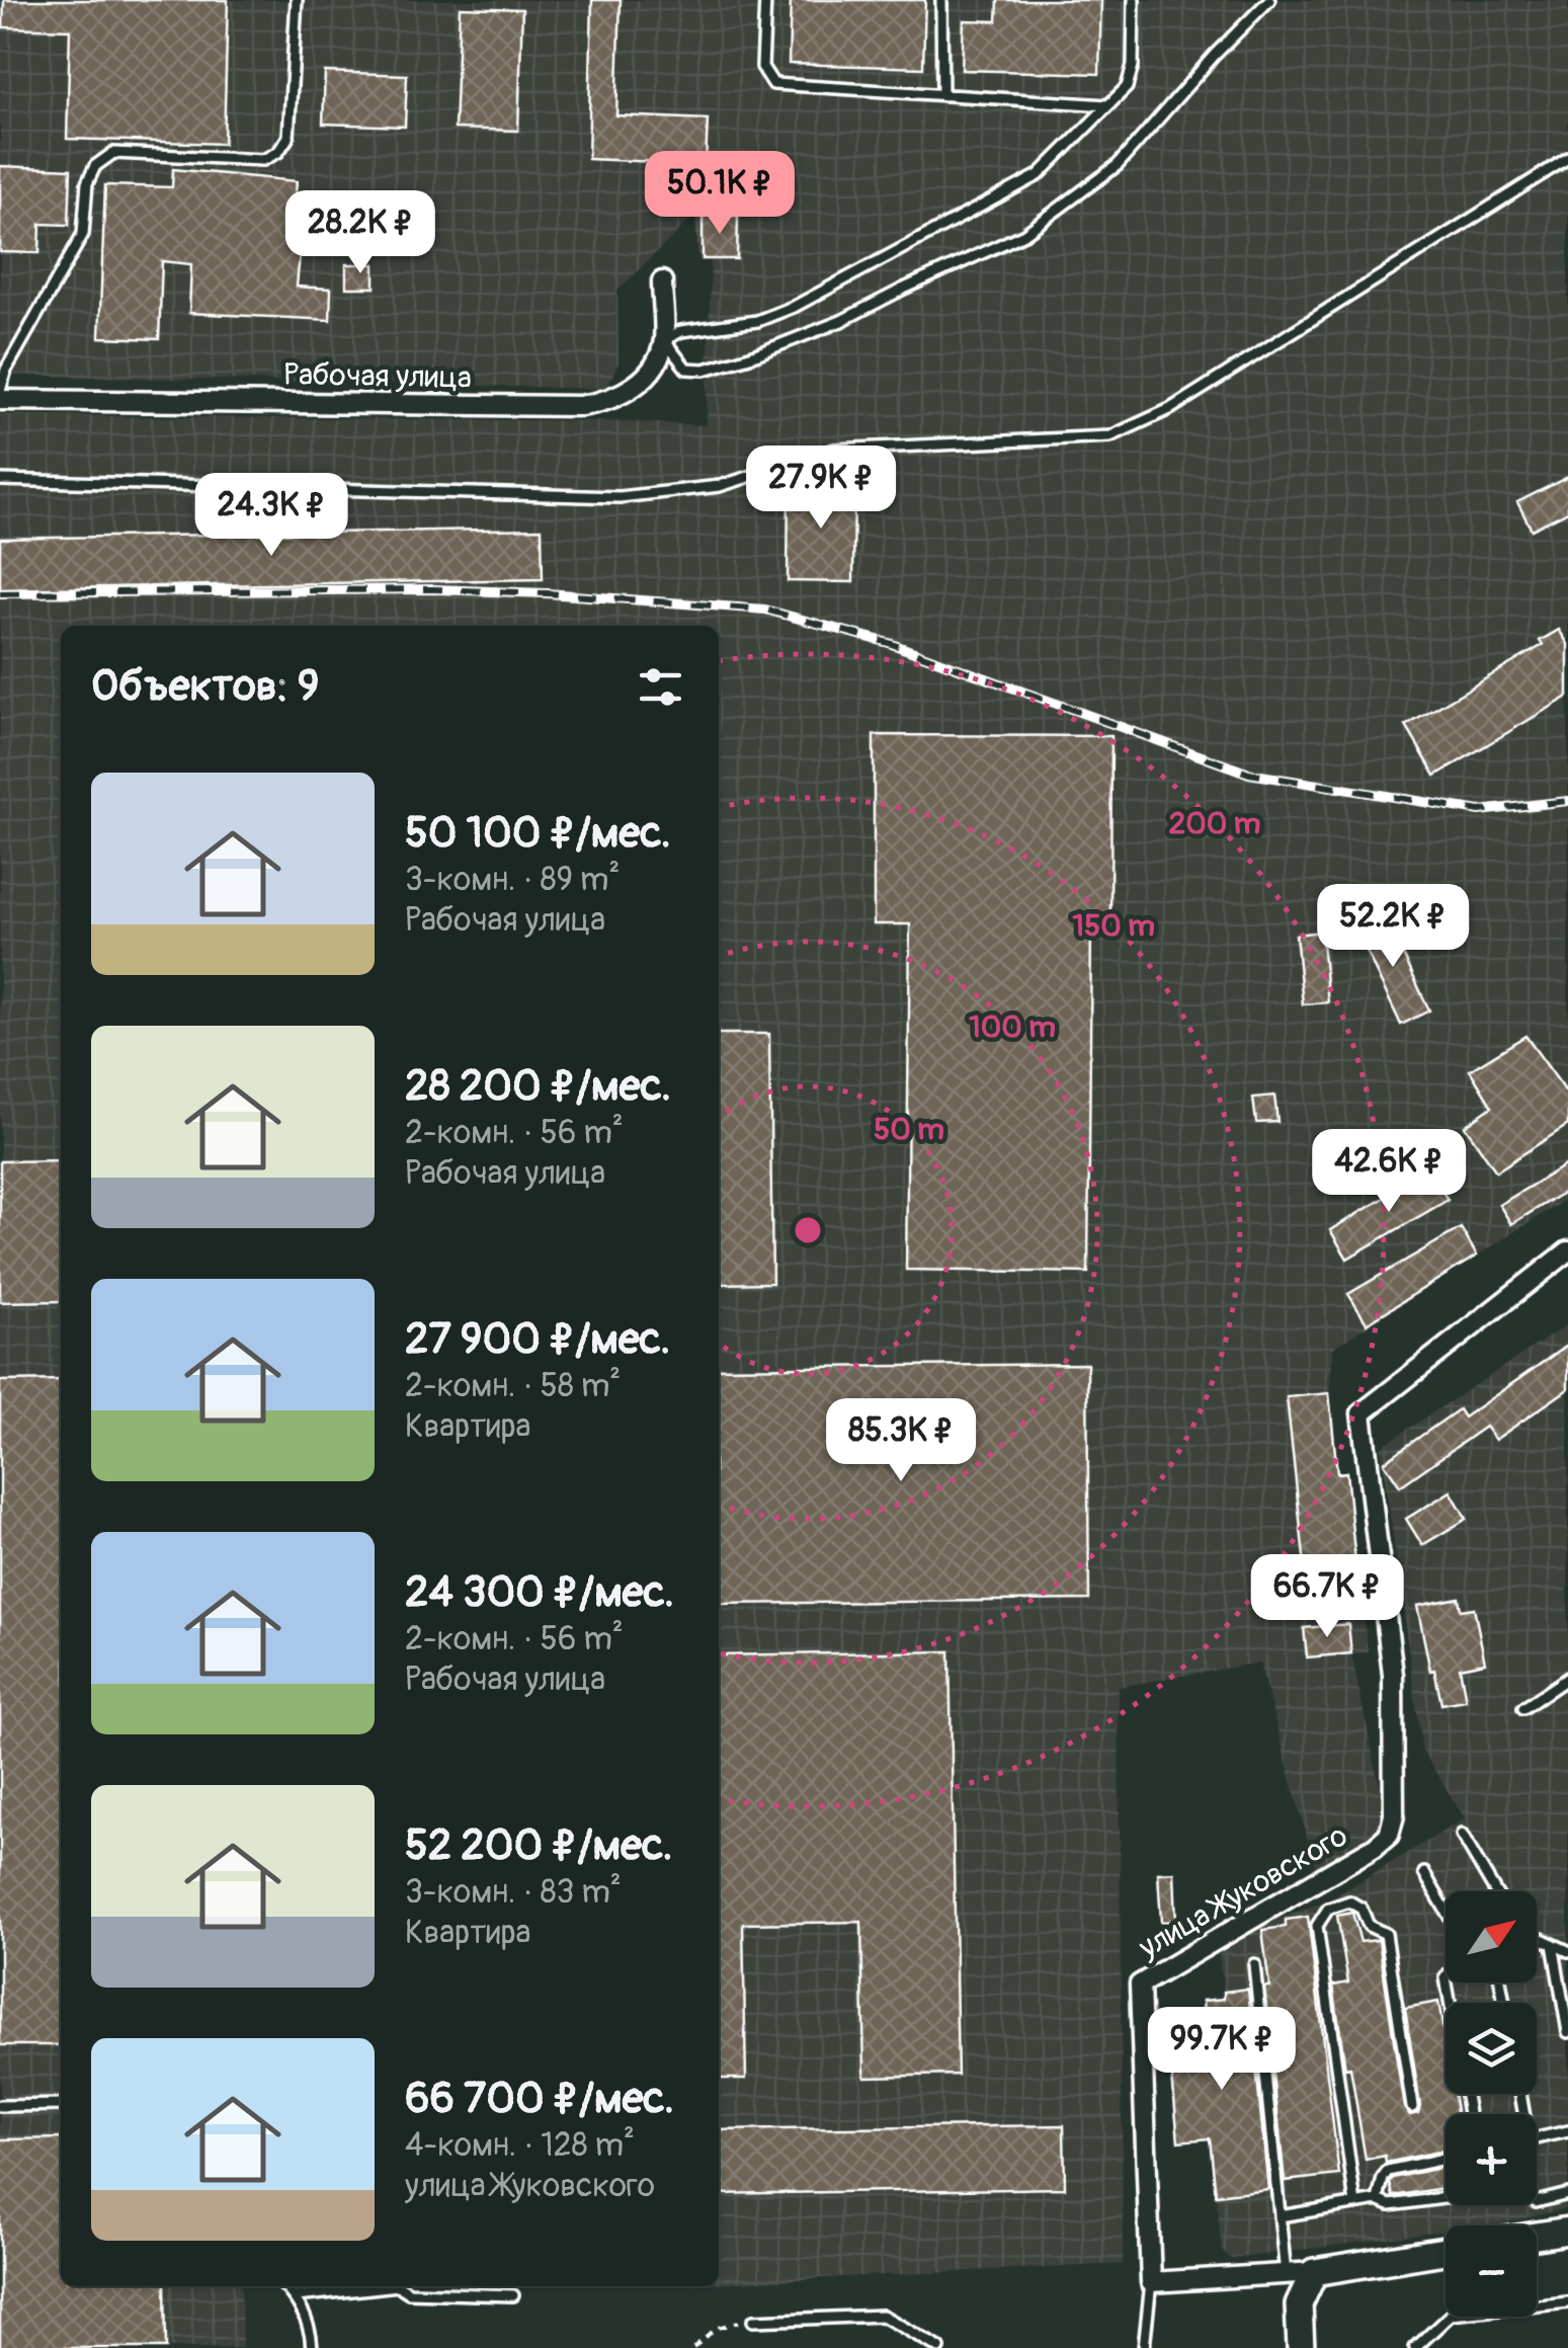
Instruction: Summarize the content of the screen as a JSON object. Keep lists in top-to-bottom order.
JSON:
{
  "streets": {
    "street": ["Рабочая улица", "улица Жуковского"]
  },
  "north": "top right",
  "page": {
    "price": [
      "50.1K ₽",
      "28.2K ₽",
      "27.9K ₽",
      "24.3K ₽",
      "52.2K ₽",
      "42.6K ₽",
      "85.3K ₽",
      "66.7K ₽",
      "99.7K ₽"
    ],
    "heading": "Объектов: 9",
    "list": [
      {
        "name": "50 100 ₽/мес.",
        "note": "3-комн. · 89 m² · Рабочая улица"
      },
      {
        "name": "28 200 ₽/мес.",
        "note": "2-комн. · 56 m² · Рабочая улица"
      },
      {
        "name": "27 900 ₽/мес.",
        "note": "2-комн. · 58 m² · Квартира"
      },
      {
        "name": "24 300 ₽/мес.",
        "note": "2-комн. · 56 m² · Рабочая улица"
      },
      {
        "name": "52 200 ₽/мес.",
        "note": "3-комн. · 83 m² · Квартира"
      },
      {
        "name": "66 700 ₽/мес.",
        "note": "4-комн. · 128 m² · улица Жуковского"
      }
    ],
    "map_buttons": ["+", "−"]
  },
  "rings": [
    "200 m",
    "150 m",
    "100 m",
    "50 m"
  ]
}
